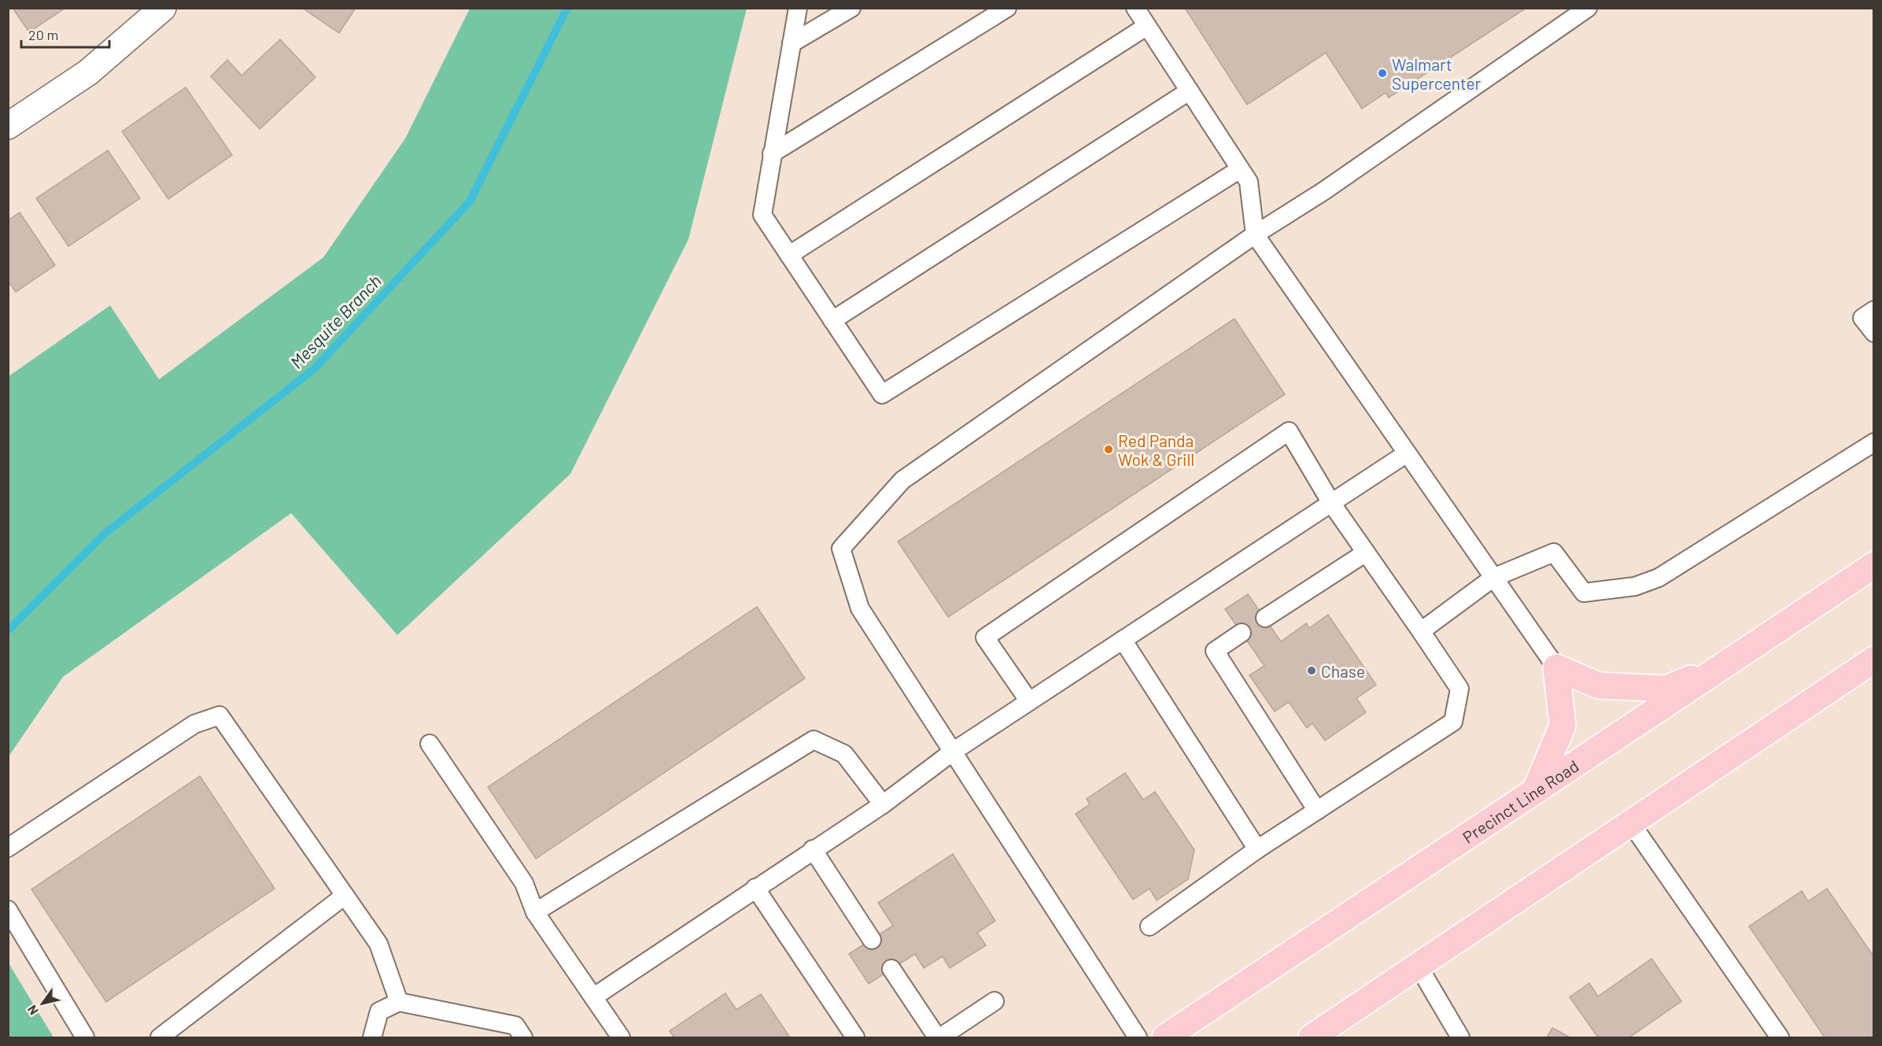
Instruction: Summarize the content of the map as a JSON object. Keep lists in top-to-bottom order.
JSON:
{
  "streets": {
    "main road": ["Precinct Line Road"]
  },
  "water": ["Mesquite Branch"],
  "places": ["Walmart Supercenter", "Red Panda Wok & Grill", "Chase"],
  "scale_bar": "20 m",
  "north": "bottom left"
}
